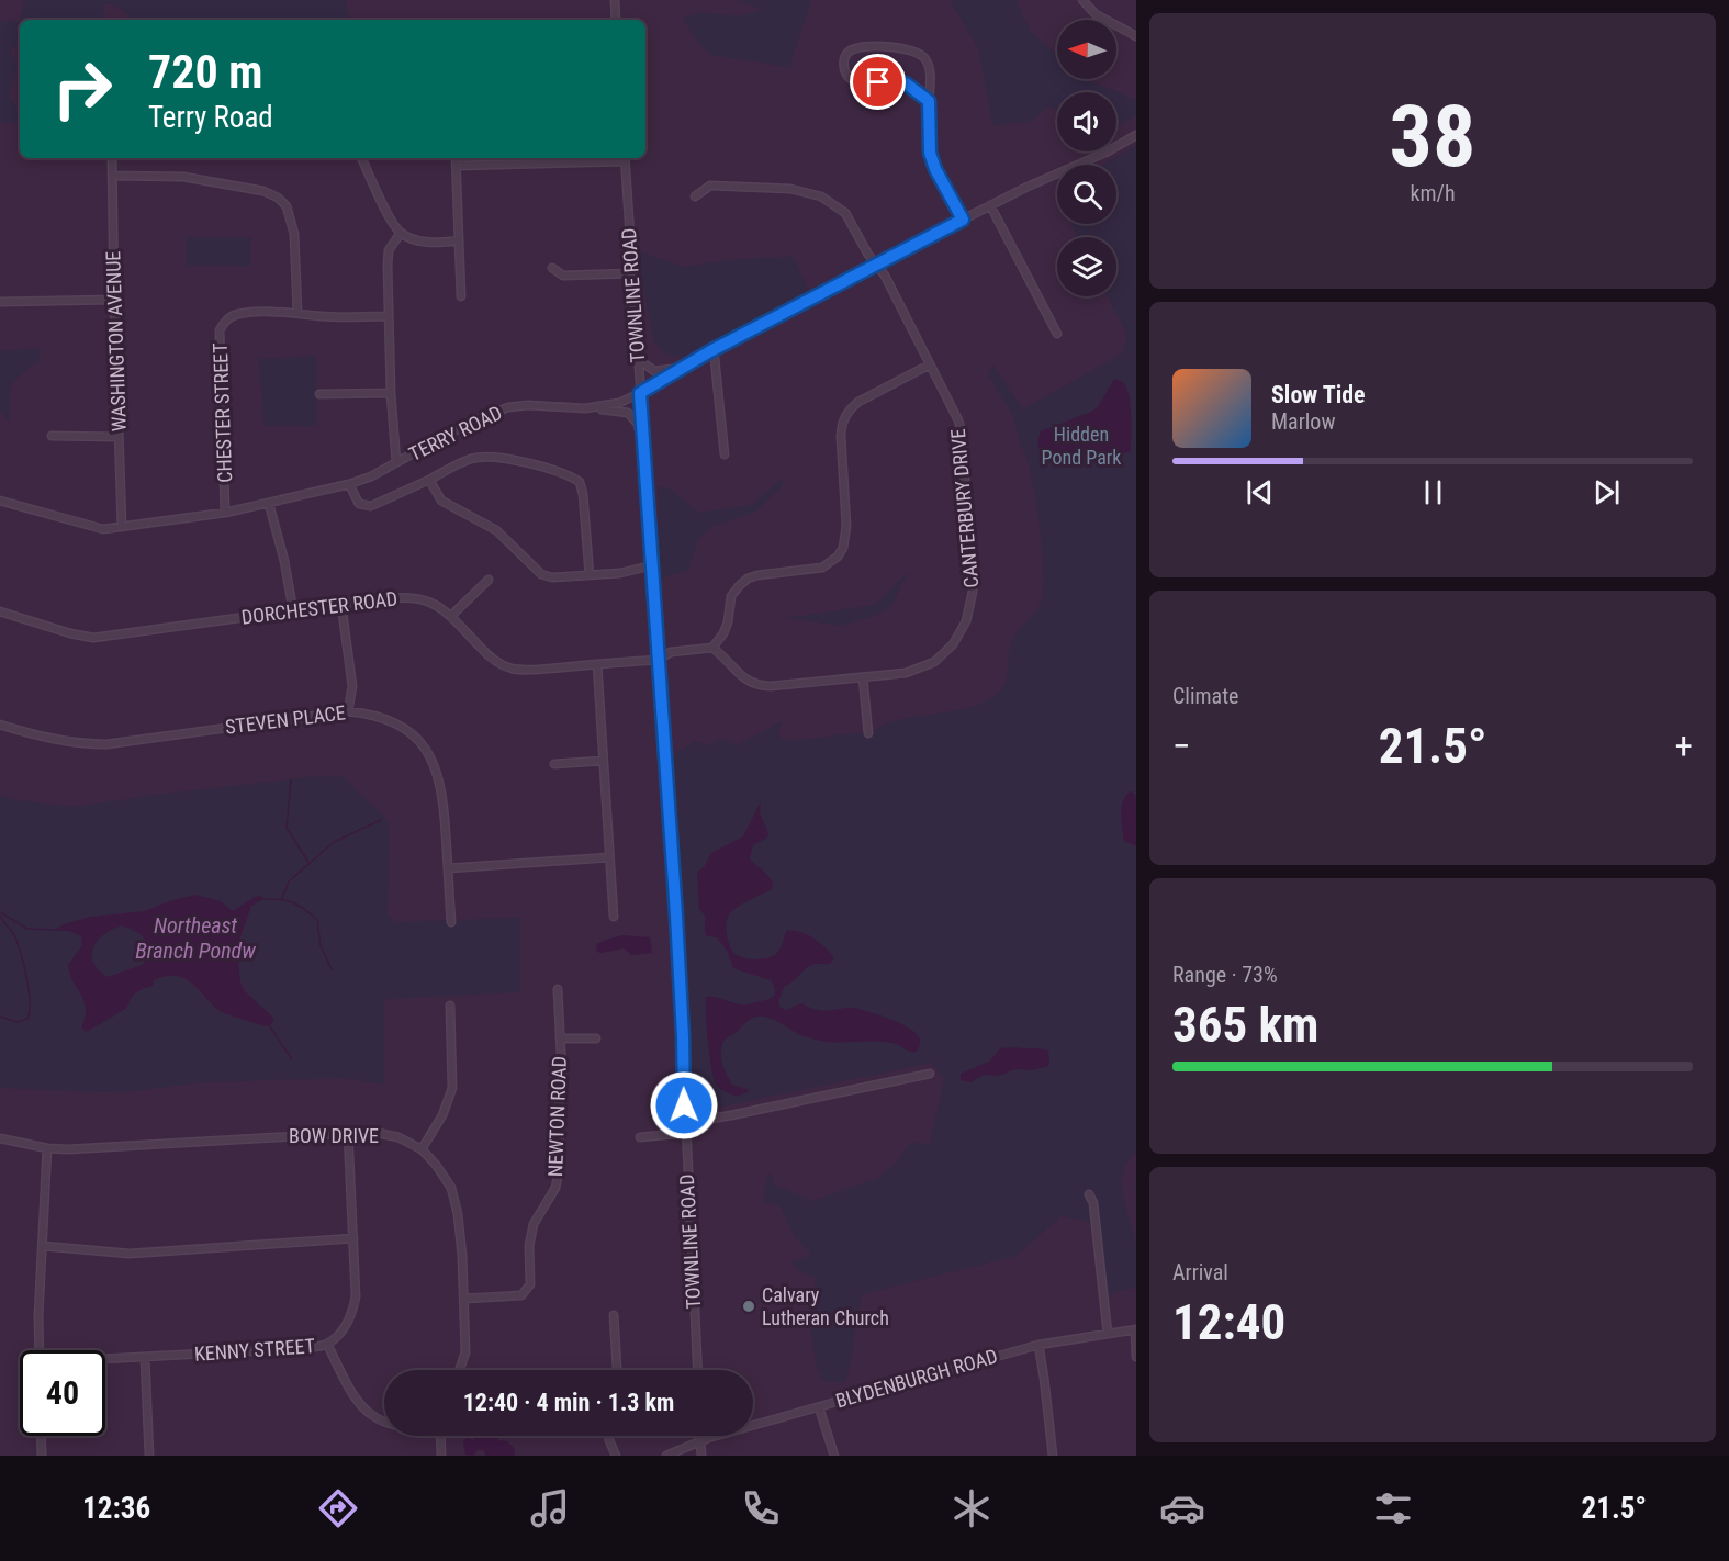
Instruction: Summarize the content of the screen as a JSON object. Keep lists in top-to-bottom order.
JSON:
{
  "streets": {
    "street": [
      "TOWNLINE ROAD",
      "WASHINGTON AVENUE",
      "CHESTER STREET",
      "TERRY ROAD",
      "CANTERBURY DRIVE",
      "DORCHESTER ROAD",
      "STEVEN PLACE",
      "NEWTON ROAD",
      "BOW DRIVE",
      "KENNY STREET",
      "BLYDENBURGH ROAD"
    ]
  },
  "crossings": [
    ["TOWNLINE ROAD", "TERRY ROAD"],
    ["TOWNLINE ROAD", "DORCHESTER ROAD"],
    ["WASHINGTON AVENUE", "TERRY ROAD"],
    ["CHESTER STREET", "TERRY ROAD"],
    ["TERRY ROAD", "CANTERBURY DRIVE"],
    ["NEWTON ROAD", "BOW DRIVE"],
    ["BOW DRIVE", "KENNY STREET"]
  ],
  "water": ["Northeast Branch Pondw"],
  "parks": ["Hidden Pond Park"],
  "places": ["Calvary Lutheran Church"],
  "north": "left",
  "page": {
    "tile": [
      ["38", "km/h"],
      "Climate",
      ["Range · 73%", "365 km"],
      ["Arrival", "12:40"]
    ],
    "turn": ["720 m", "Terry Road"],
    "song": ["Slow Tide", "Marlow"],
    "heat": ["−", "21.5°", "+"],
    "limit": "40",
    "trip": "12:40 · 4 min · 1.3 km",
    "tabs": ["12:36", "21.5°"]
  }
}
